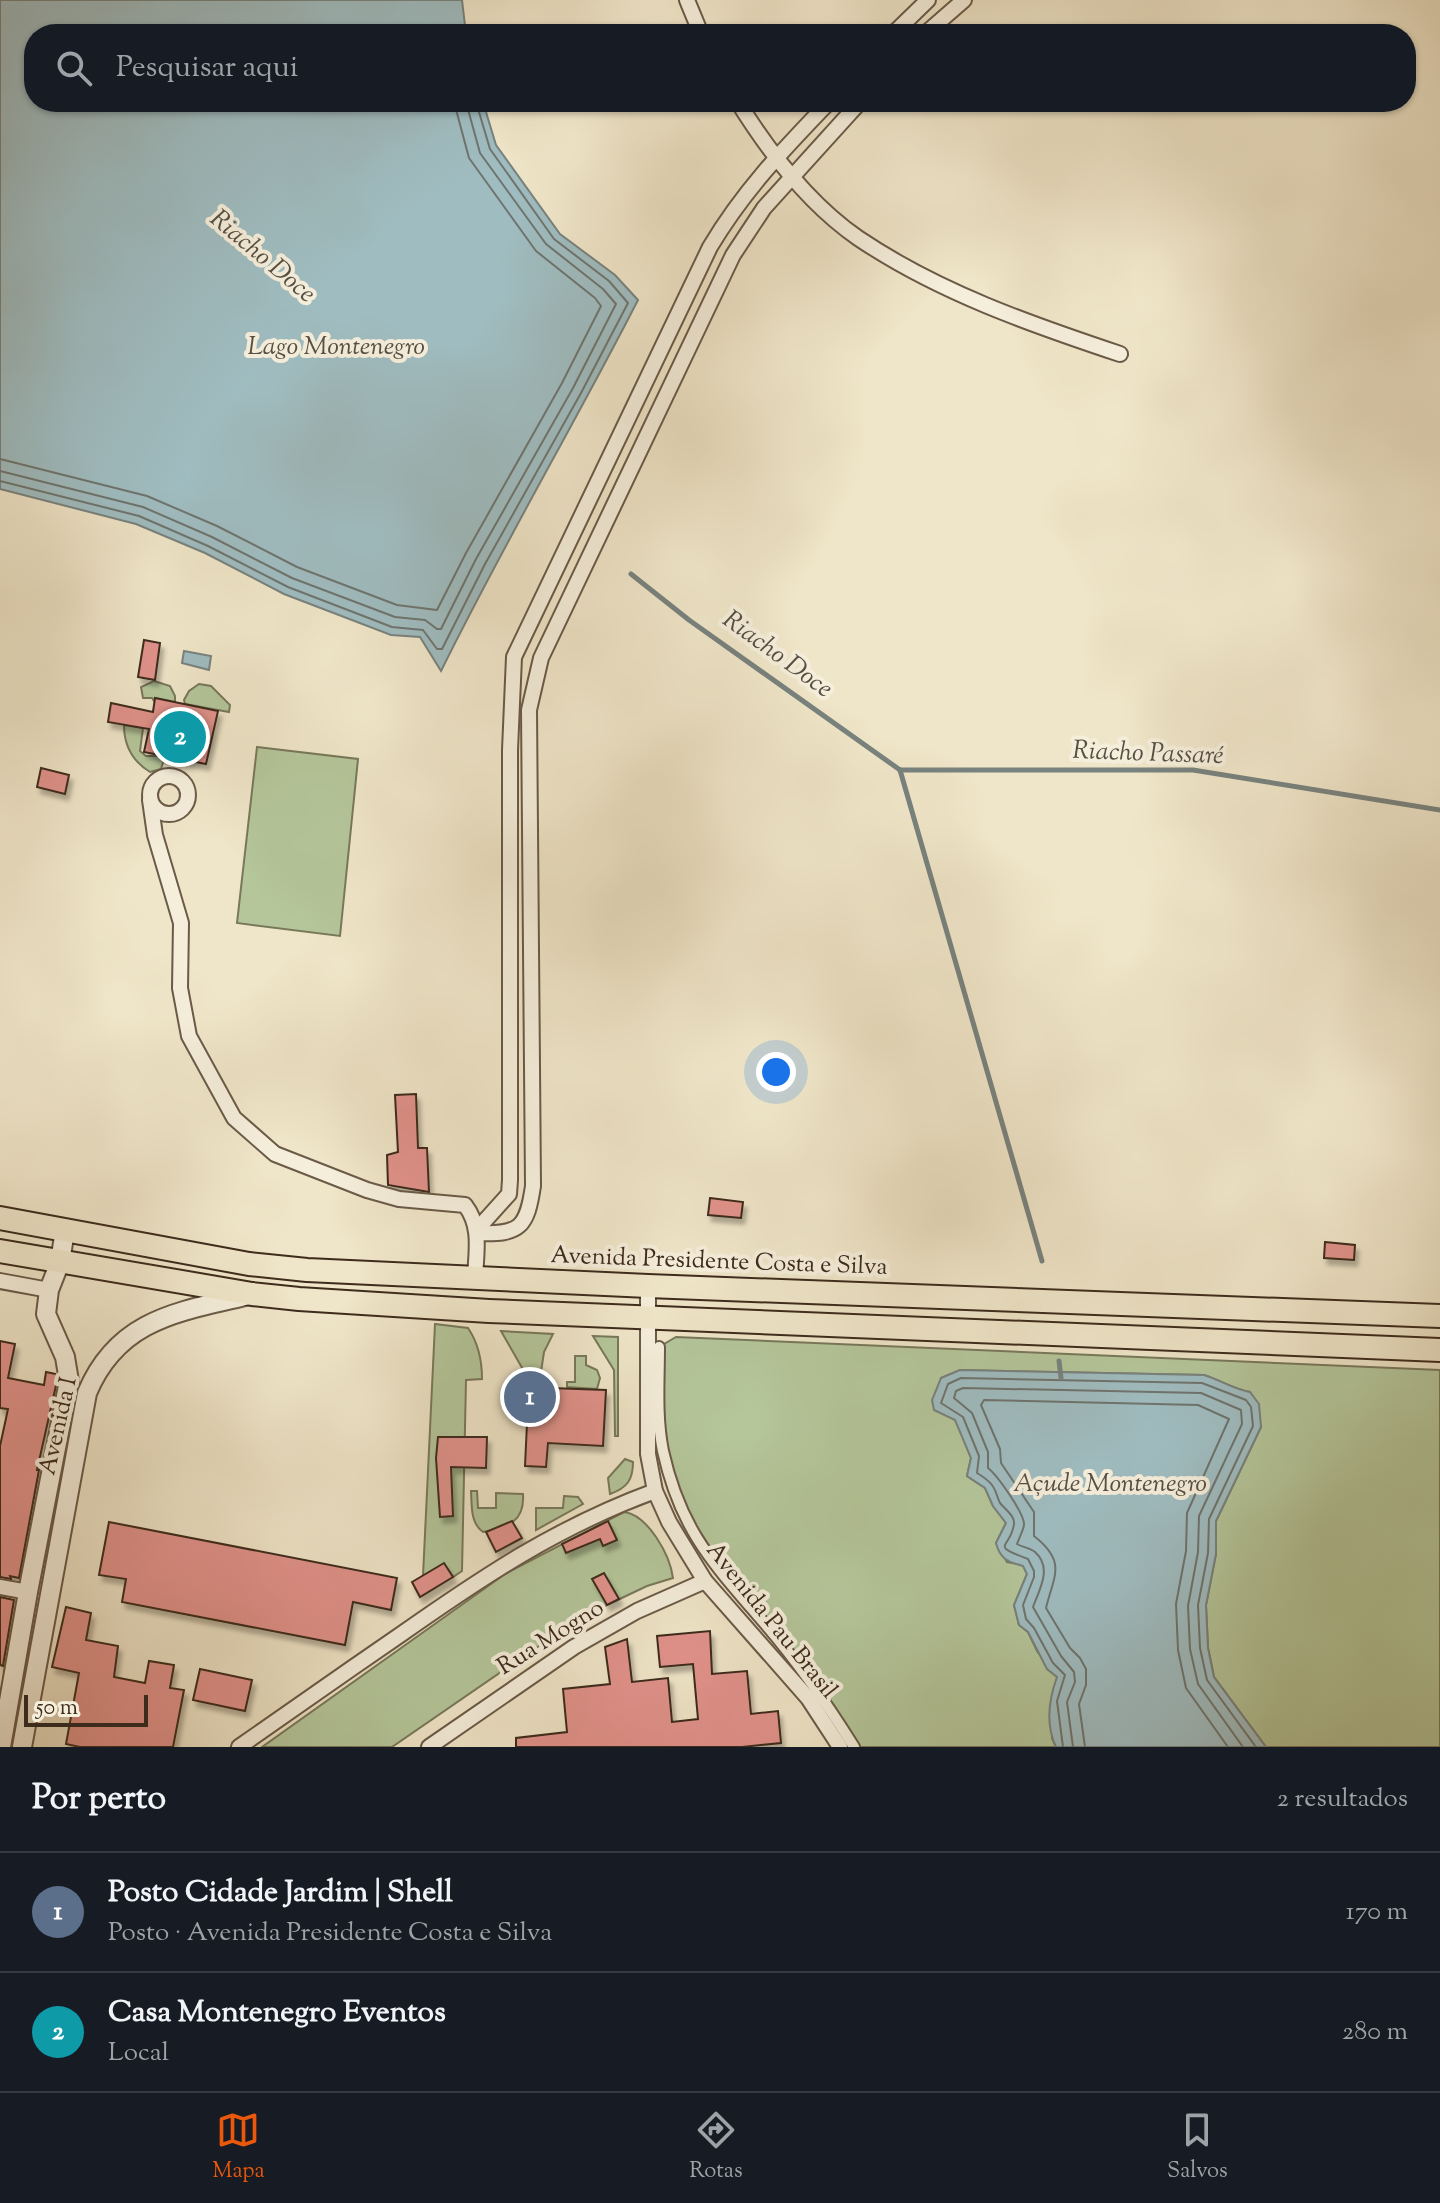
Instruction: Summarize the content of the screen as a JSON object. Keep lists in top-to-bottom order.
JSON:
{
  "streets": {
    "main road": ["Avenida Presidente Costa e Silva"],
    "street": ["Avenida I", "Avenida Pau Brasil", "Rua Mogno"]
  },
  "crossings": [
    ["Avenida Presidente Costa e Silva", "Avenida I"],
    ["Avenida Presidente Costa e Silva", "Avenida Pau Brasil"],
    ["Avenida Pau Brasil", "Rua Mogno"]
  ],
  "water": [
    "Riacho Doce",
    "Lago Montenegro",
    "Riacho Passaré",
    "Açude Montenegro"
  ],
  "scale_bar": "50 m",
  "page": {
    "search": "Pesquisar aqui",
    "pins": ["2", "1"],
    "scale": "50 m",
    "heading": ["Por perto", "2 resultados"],
    "list": [
      {
        "mark": "1",
        "name": "Posto Cidade Jardim | Shell",
        "note": "Posto · Avenida Presidente Costa e Silva",
        "value": "170 m"
      },
      {
        "mark": "2",
        "name": "Casa Montenegro Eventos",
        "note": "Local",
        "value": "280 m"
      }
    ],
    "nav": ["Mapa", "Rotas", "Salvos"]
  }
}
